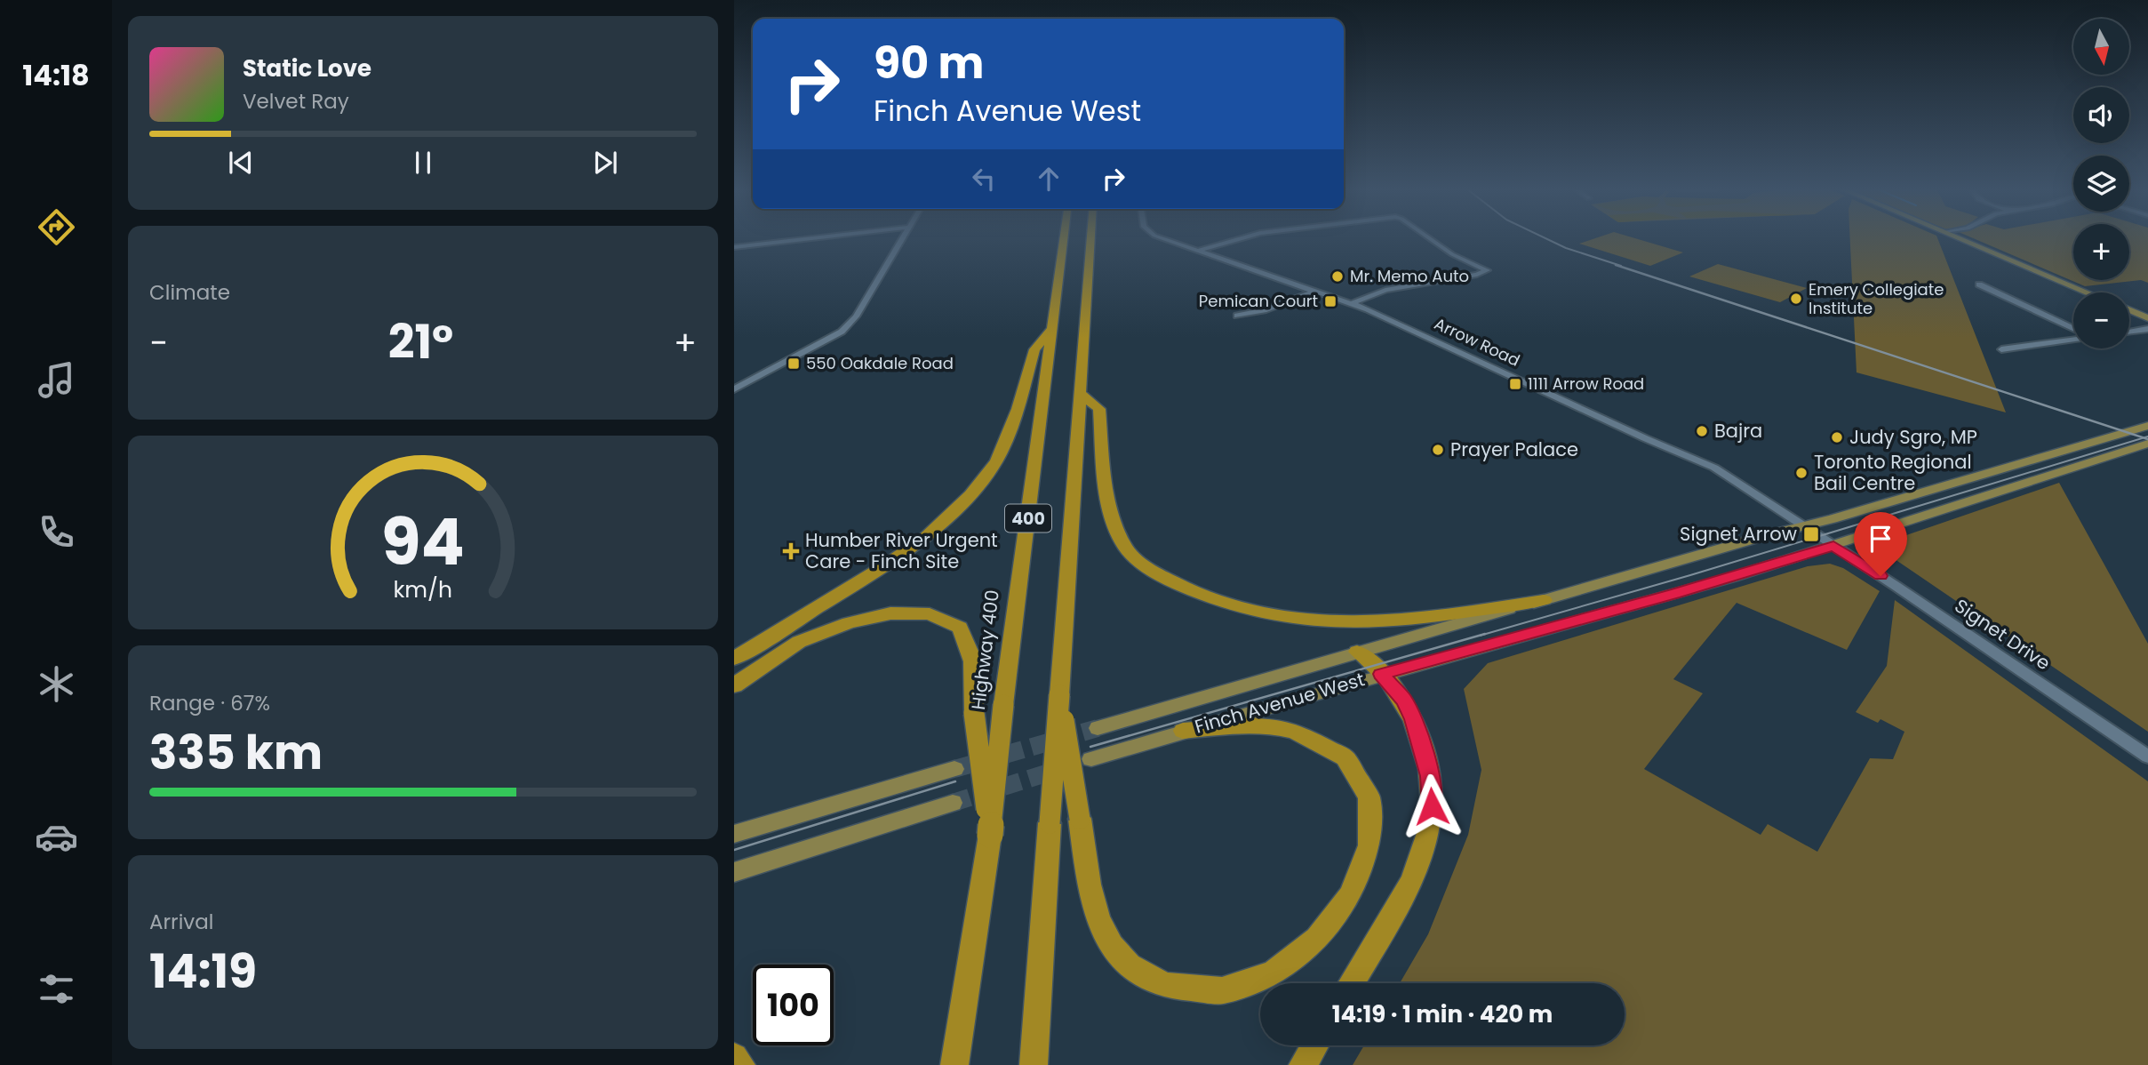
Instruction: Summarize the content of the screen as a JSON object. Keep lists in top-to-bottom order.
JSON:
{
  "streets": {
    "highway": ["400", "Highway 400"],
    "main road": ["Finch Avenue West"],
    "street": ["Arrow Road", "Signet Drive"]
  },
  "crossings": [
    ["Arrow Road", "Signet Drive"],
    ["Arrow Road", "Finch Avenue West"],
    ["Signet Drive", "Finch Avenue West"]
  ],
  "places": {
    "other": [
      "Mr. Memo Auto",
      "Emery Collegiate Institute",
      "Bajra",
      "Judy Sgro, MP",
      "Prayer Palace",
      "Toronto Regional Bail Centre"
    ],
    "transit": [
      "Pemican Court",
      "550 Oakdale Road",
      "1111 Arrow Road",
      "Signet Arrow"
    ],
    "health": ["Humber River Urgent Care - Finch Site"]
  },
  "north": "bottom",
  "page": {
    "tabs": "14:18",
    "map_buttons": ["+", "−"],
    "turn": ["90 m", "Finch Avenue West"],
    "song": ["Static Love", "Velvet Ray"],
    "tile": [
      "Climate",
      ["Range · 67%", "335 km"],
      ["Arrival", "14:19"]
    ],
    "heat": ["−", "21°", "+"],
    "limit": "100",
    "trip": "14:19 · 1 min · 420 m",
    "gauge": ["94", "km/h"]
  }
}
